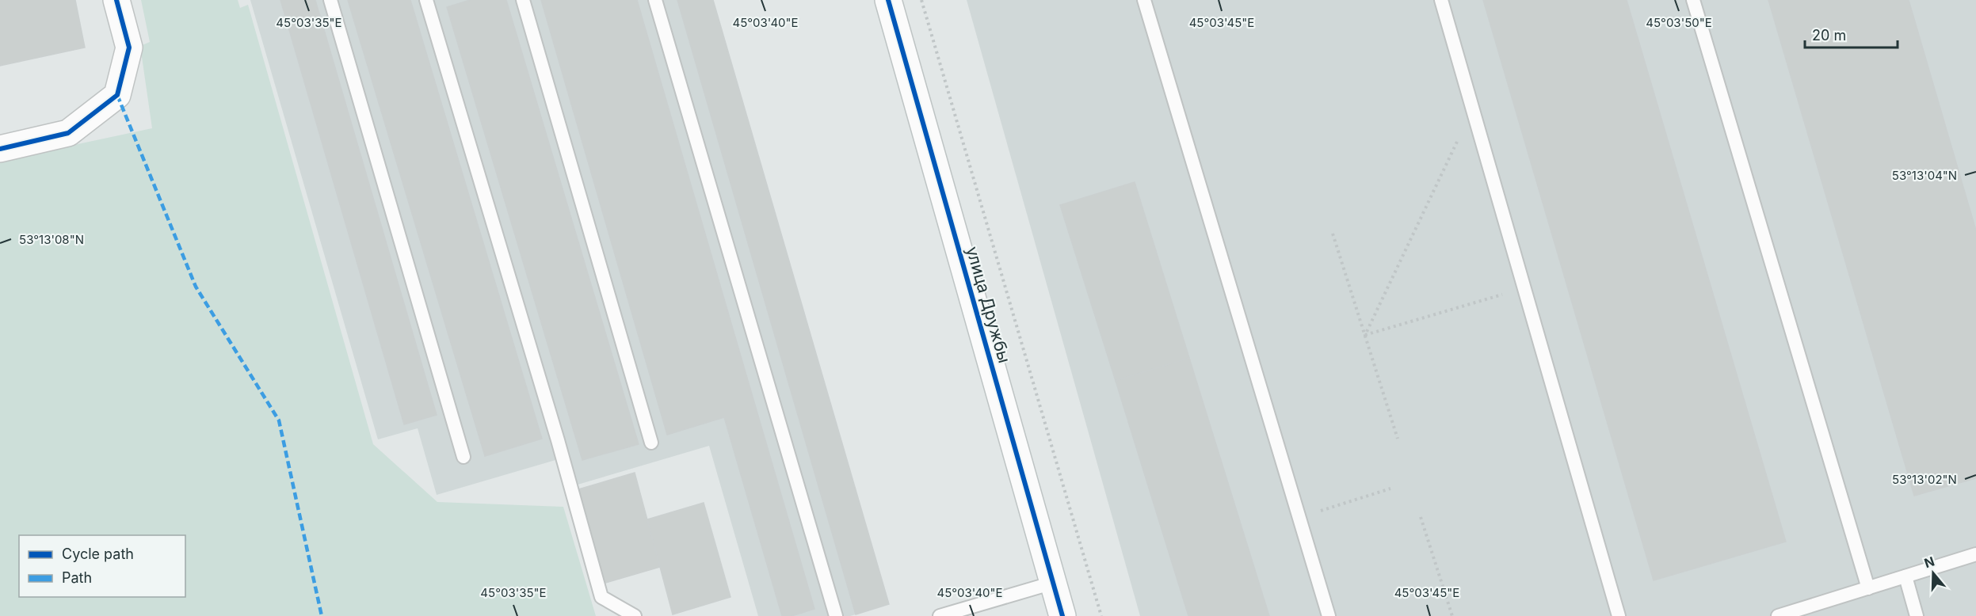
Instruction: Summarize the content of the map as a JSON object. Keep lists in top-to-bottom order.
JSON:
{
  "streets": {
    "street": ["улица Дружбы"]
  },
  "legend": ["Cycle path", "Path"],
  "scale_bar": "20 m",
  "north": "top",
  "coordinates": [
    "45°03'35\"E",
    "45°03'40\"E",
    "45°03'45\"E",
    "45°03'50\"E",
    "53°13'04\"N",
    "53°13'08\"N",
    "53°13'02\"N"
  ]
}
